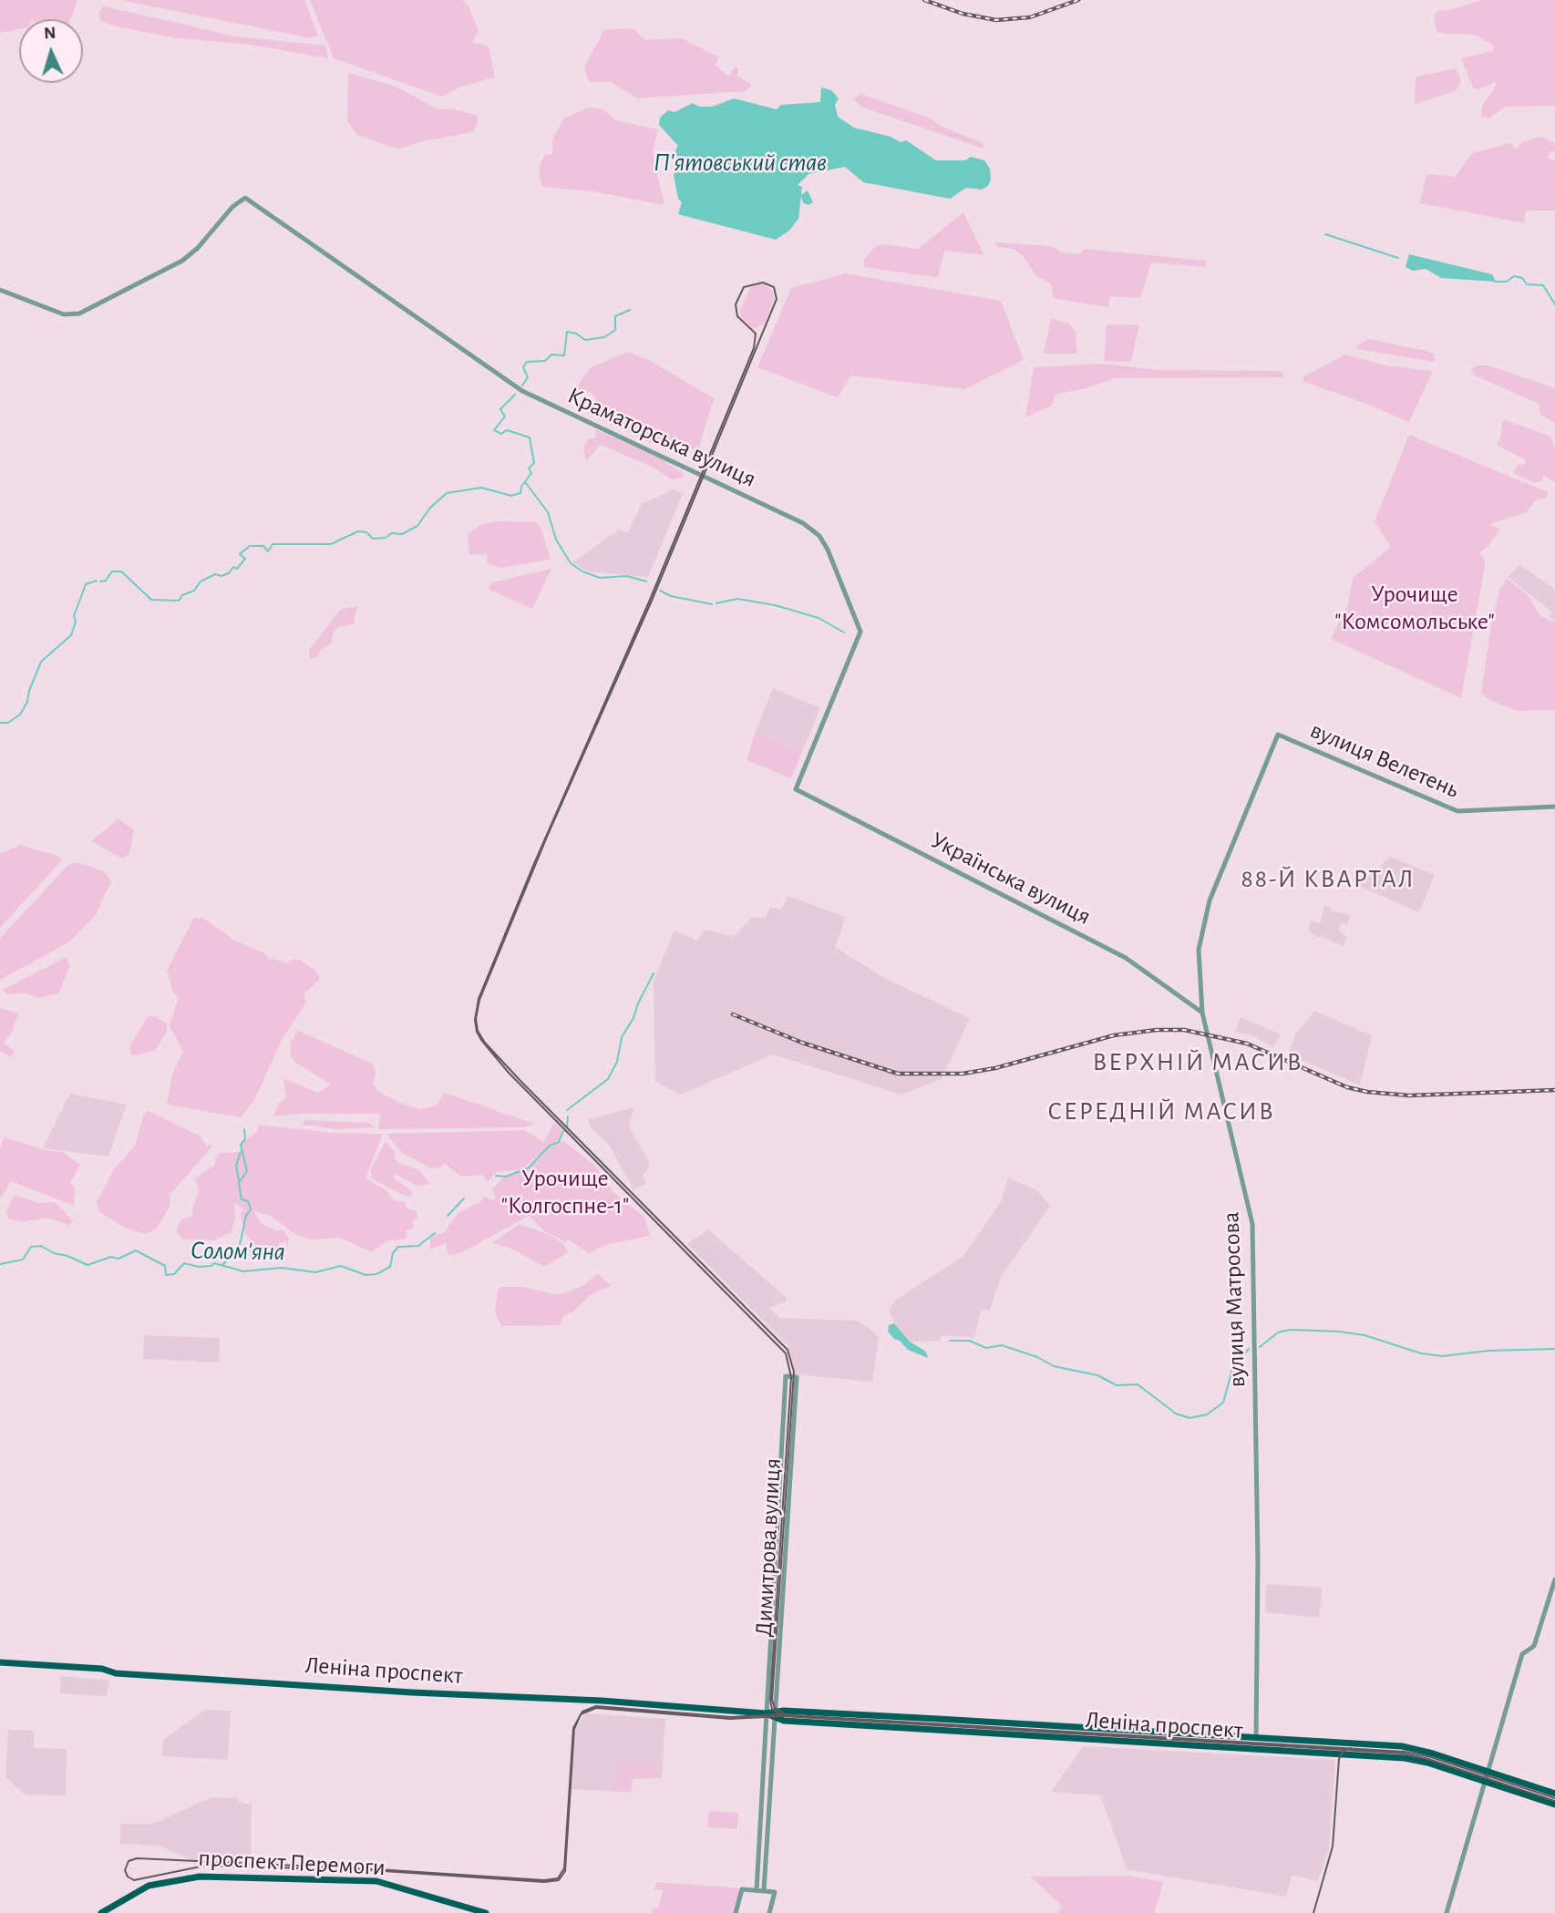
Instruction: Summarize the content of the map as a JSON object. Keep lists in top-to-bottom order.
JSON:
{
  "streets": {
    "main road": ["Леніна проспект", "проспект Перемоги"],
    "street": [
      "Краматорська вулиця",
      "вулиця Велетень",
      "Українська вулиця",
      "вулиця Матросова",
      "Димитрова вулиця"
    ]
  },
  "crossings": [
    ["Краматорська вулиця", "Українська вулиця"],
    ["вулиця Велетень", "вулиця Матросова"],
    ["Українська вулиця", "вулиця Матросова"],
    ["вулиця Матросова", "Леніна проспект"],
    ["Димитрова вулиця", "Леніна проспект"]
  ],
  "districts": ["88-Й КВАРТАЛ", "ВЕРХНІЙ МАСИВ", "СЕРЕДНІЙ МАСИВ"],
  "water": ["П'ятовський став", "Солом'яна"],
  "parks": ["Урочище \"Комсомольське\"", "Урочище \"Колгоспне-1\""],
  "north": "top"
}
